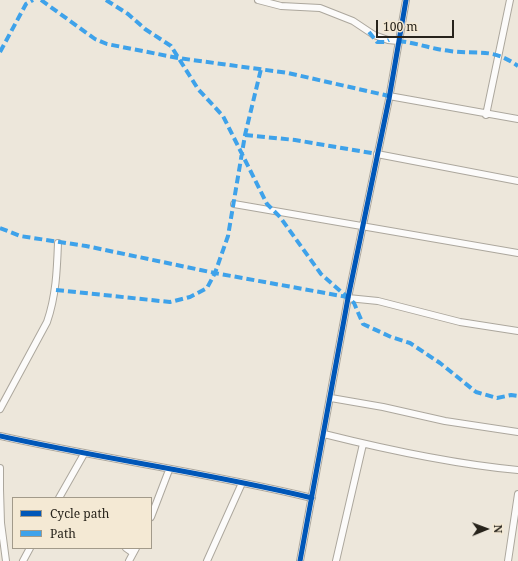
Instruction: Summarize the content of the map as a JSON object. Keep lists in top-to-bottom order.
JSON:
{
  "legend": ["Cycle path", "Path"],
  "scale_bar": "100 m",
  "north": "right"
}
